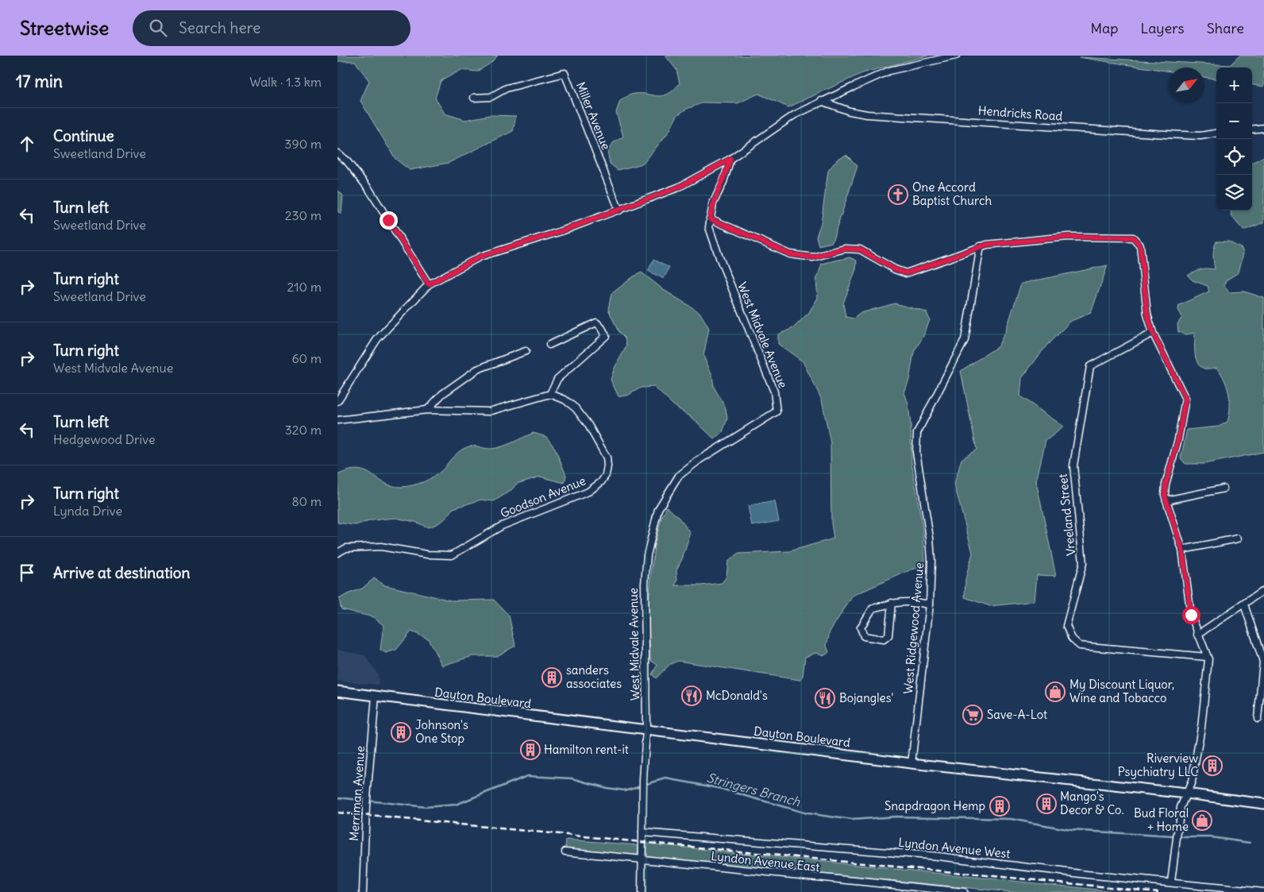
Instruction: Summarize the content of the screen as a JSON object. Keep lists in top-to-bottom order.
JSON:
{
  "streets": {
    "main road": ["Dayton Boulevard"],
    "street": [
      "Hendricks Road",
      "Miller Avenue",
      "West Midvale Avenue",
      "Goodson Avenue",
      "Vreeland Street",
      "West Ridgewood Avenue",
      "Merriman Avenue",
      "Lyndon Avenue West",
      "Lyndon Avenue East"
    ]
  },
  "crossings": [
    ["West Midvale Avenue", "Dayton Boulevard"],
    ["West Ridgewood Avenue", "Dayton Boulevard"],
    ["Dayton Boulevard", "Merriman Avenue"]
  ],
  "water": ["Stringers Branch"],
  "places": {
    "church": ["One Accord Baptist Church"],
    "building": [
      "sanders associates",
      "Johnson's One Stop",
      "Hamilton rent-it",
      "Riverview Psychiatry LLC",
      "Mango's Decor & Co.",
      "Snapdragon Hemp"
    ],
    "shop": ["My Discount Liquor, Wine and Tobacco", "Bud Floral + Home"],
    "restaurant": ["McDonald's", "Bojangles'"],
    "supermarket": ["Save-A-Lot"]
  },
  "north": "top right",
  "page": {
    "header": "Streetwise",
    "search": "Search here",
    "nav": ["Map", "Layers", "Share"],
    "heading": ["17 min", "Walk · 1.3 km"],
    "map_buttons": ["+", "−"],
    "list": [
      ["Continue", "Sweetland Drive", "390 m"],
      ["Turn left", "Sweetland Drive", "230 m"],
      ["Turn right", "Sweetland Drive", "210 m"],
      ["Turn right", "West Midvale Avenue", "60 m"],
      ["Turn left", "Hedgewood Drive", "320 m"],
      ["Turn right", "Lynda Drive", "80 m"],
      "Arrive at destination"
    ]
  }
}
